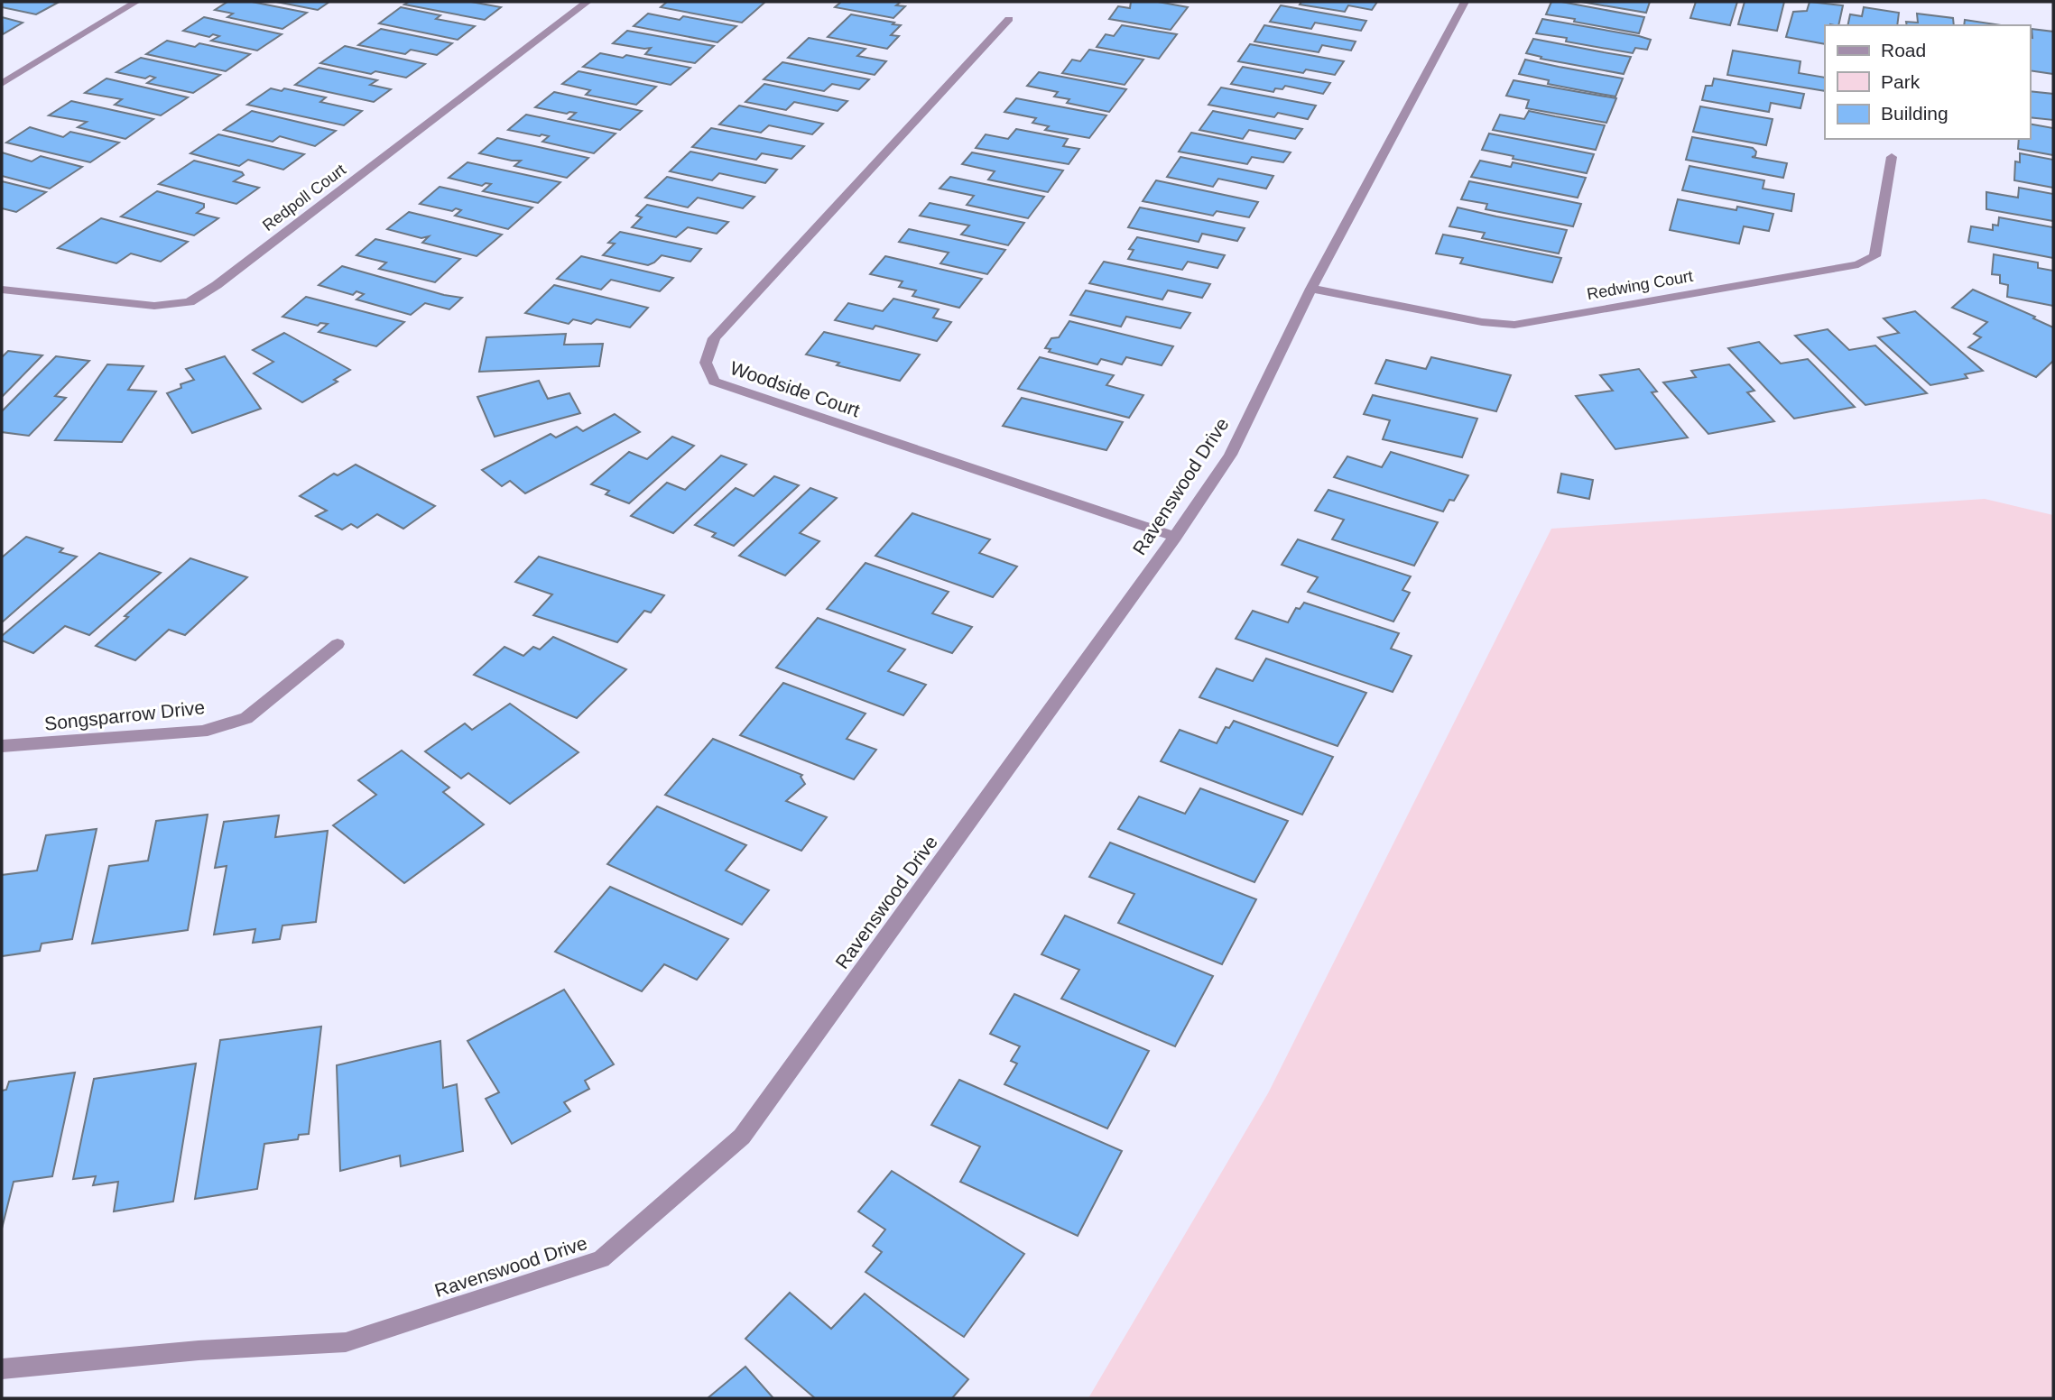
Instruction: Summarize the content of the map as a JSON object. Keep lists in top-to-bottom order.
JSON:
{
  "streets": {
    "street": [
      "Redpoll Court",
      "Redwing Court",
      "Woodside Court",
      "Ravenswood Drive",
      "Songsparrow Drive"
    ]
  },
  "crossings": [
    ["Redwing Court", "Ravenswood Drive"],
    ["Woodside Court", "Ravenswood Drive"]
  ],
  "legend": ["Road", "Park", "Building"]
}
